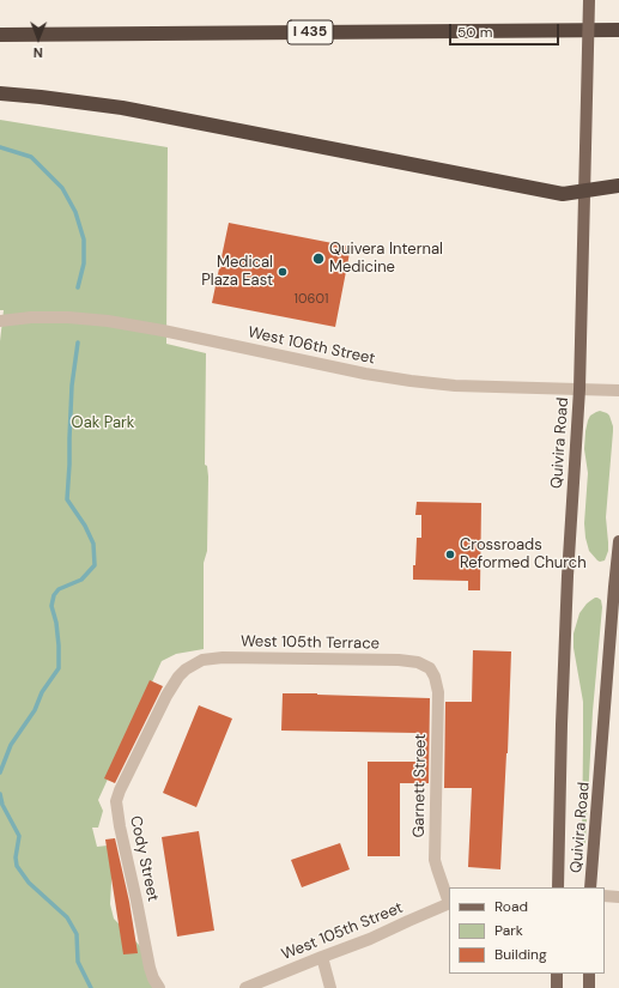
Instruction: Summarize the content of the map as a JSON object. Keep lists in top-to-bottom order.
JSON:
{
  "streets": {
    "highway": ["I 435"],
    "main road": ["Quivira Road"],
    "street": [
      "West 106th Street",
      "West 105th Terrace",
      "Garnett Street",
      "Cody Street",
      "West 105th Street"
    ]
  },
  "crossings": [
    ["West 106th Street", "Quivira Road"],
    ["West 105th Terrace", "Garnett Street"],
    ["West 105th Terrace", "Cody Street"]
  ],
  "parks": ["Oak Park"],
  "places": ["Quivera Internal Medicine", "Medical Plaza East", "Crossroads Reformed Church"],
  "house_numbers": ["10601"],
  "legend": ["Road", "Park", "Building"],
  "scale_bar": "50 m",
  "north": "bottom"
}
